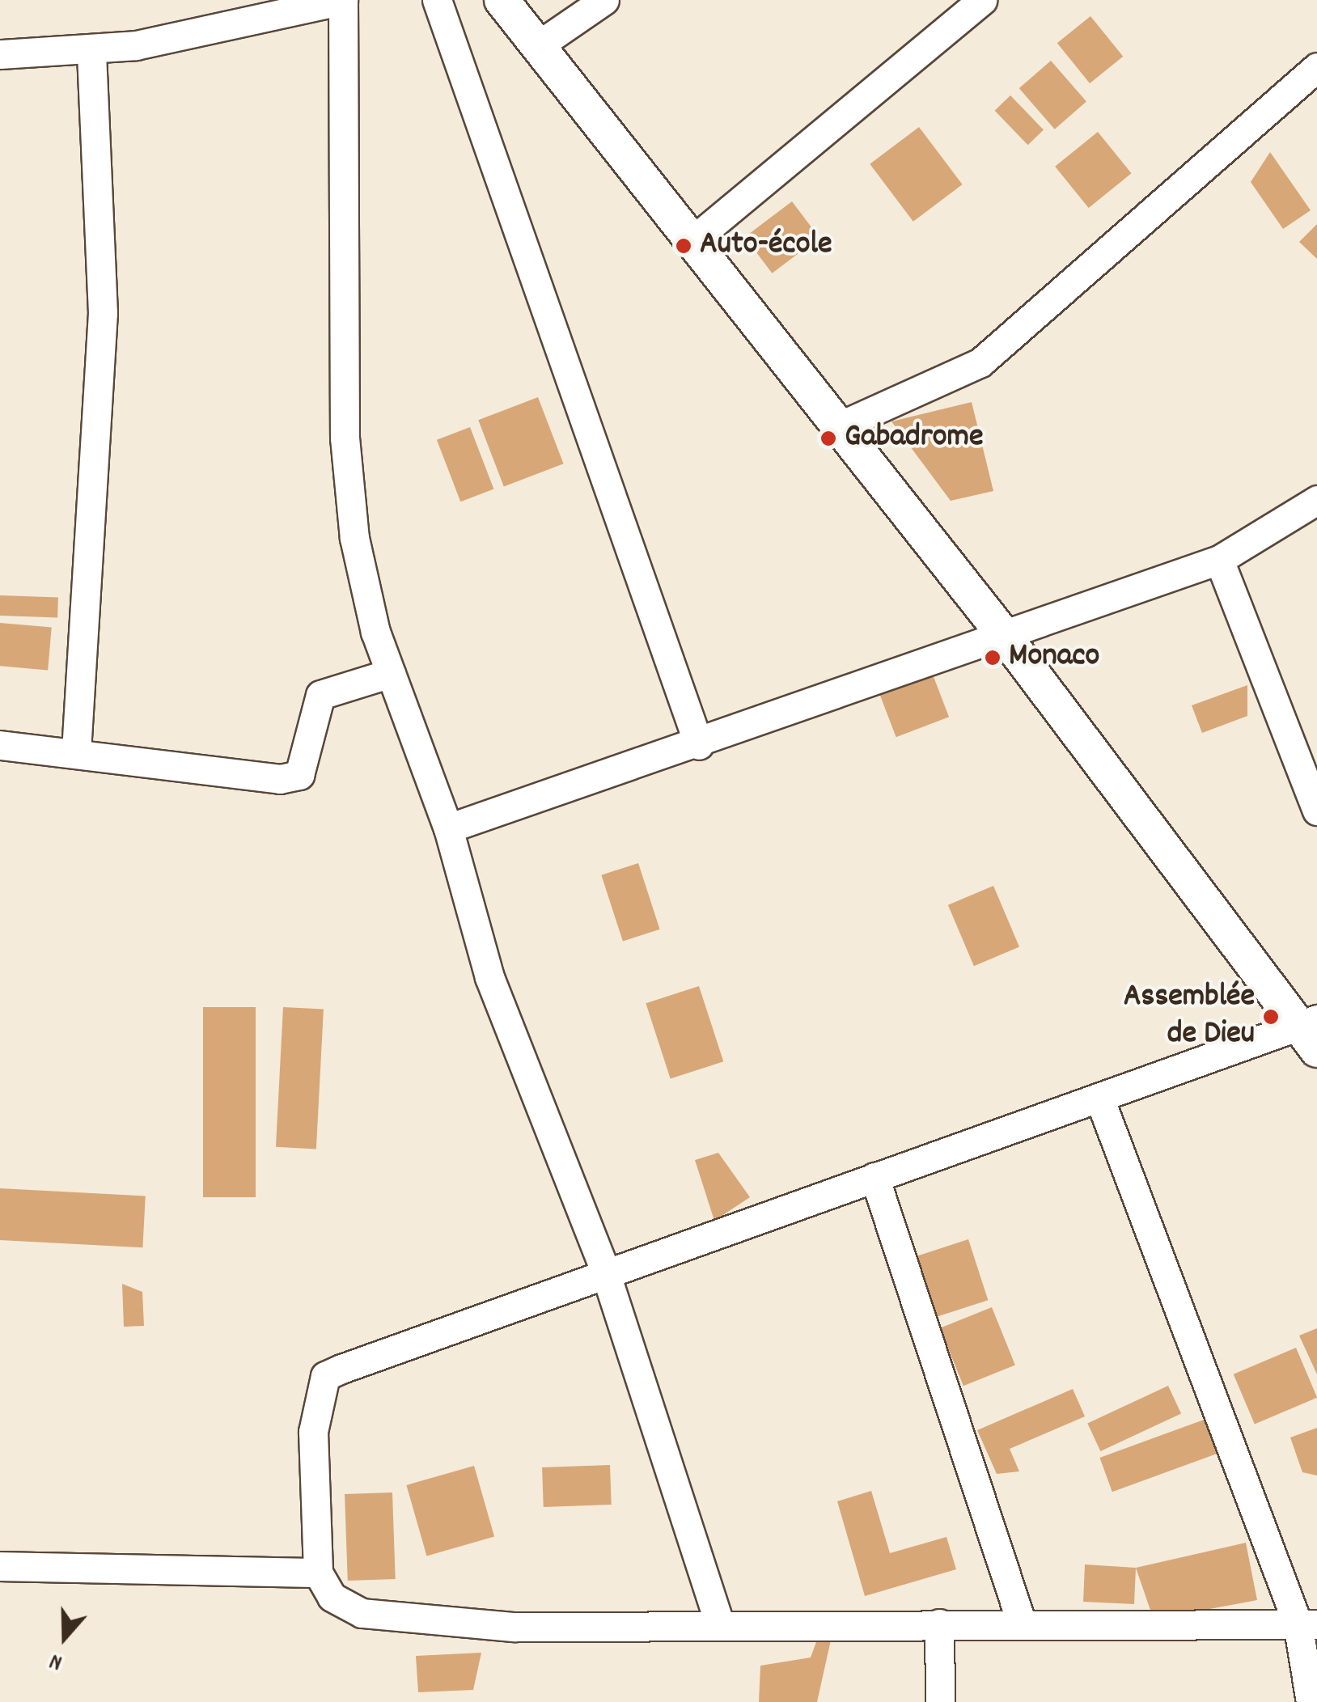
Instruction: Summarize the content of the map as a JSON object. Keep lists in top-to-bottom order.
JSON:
{
  "places": [
    "Auto-école",
    "Gabadrome",
    "Monaco",
    "Assemblée de Dieu"
  ],
  "north": "bottom"
}
